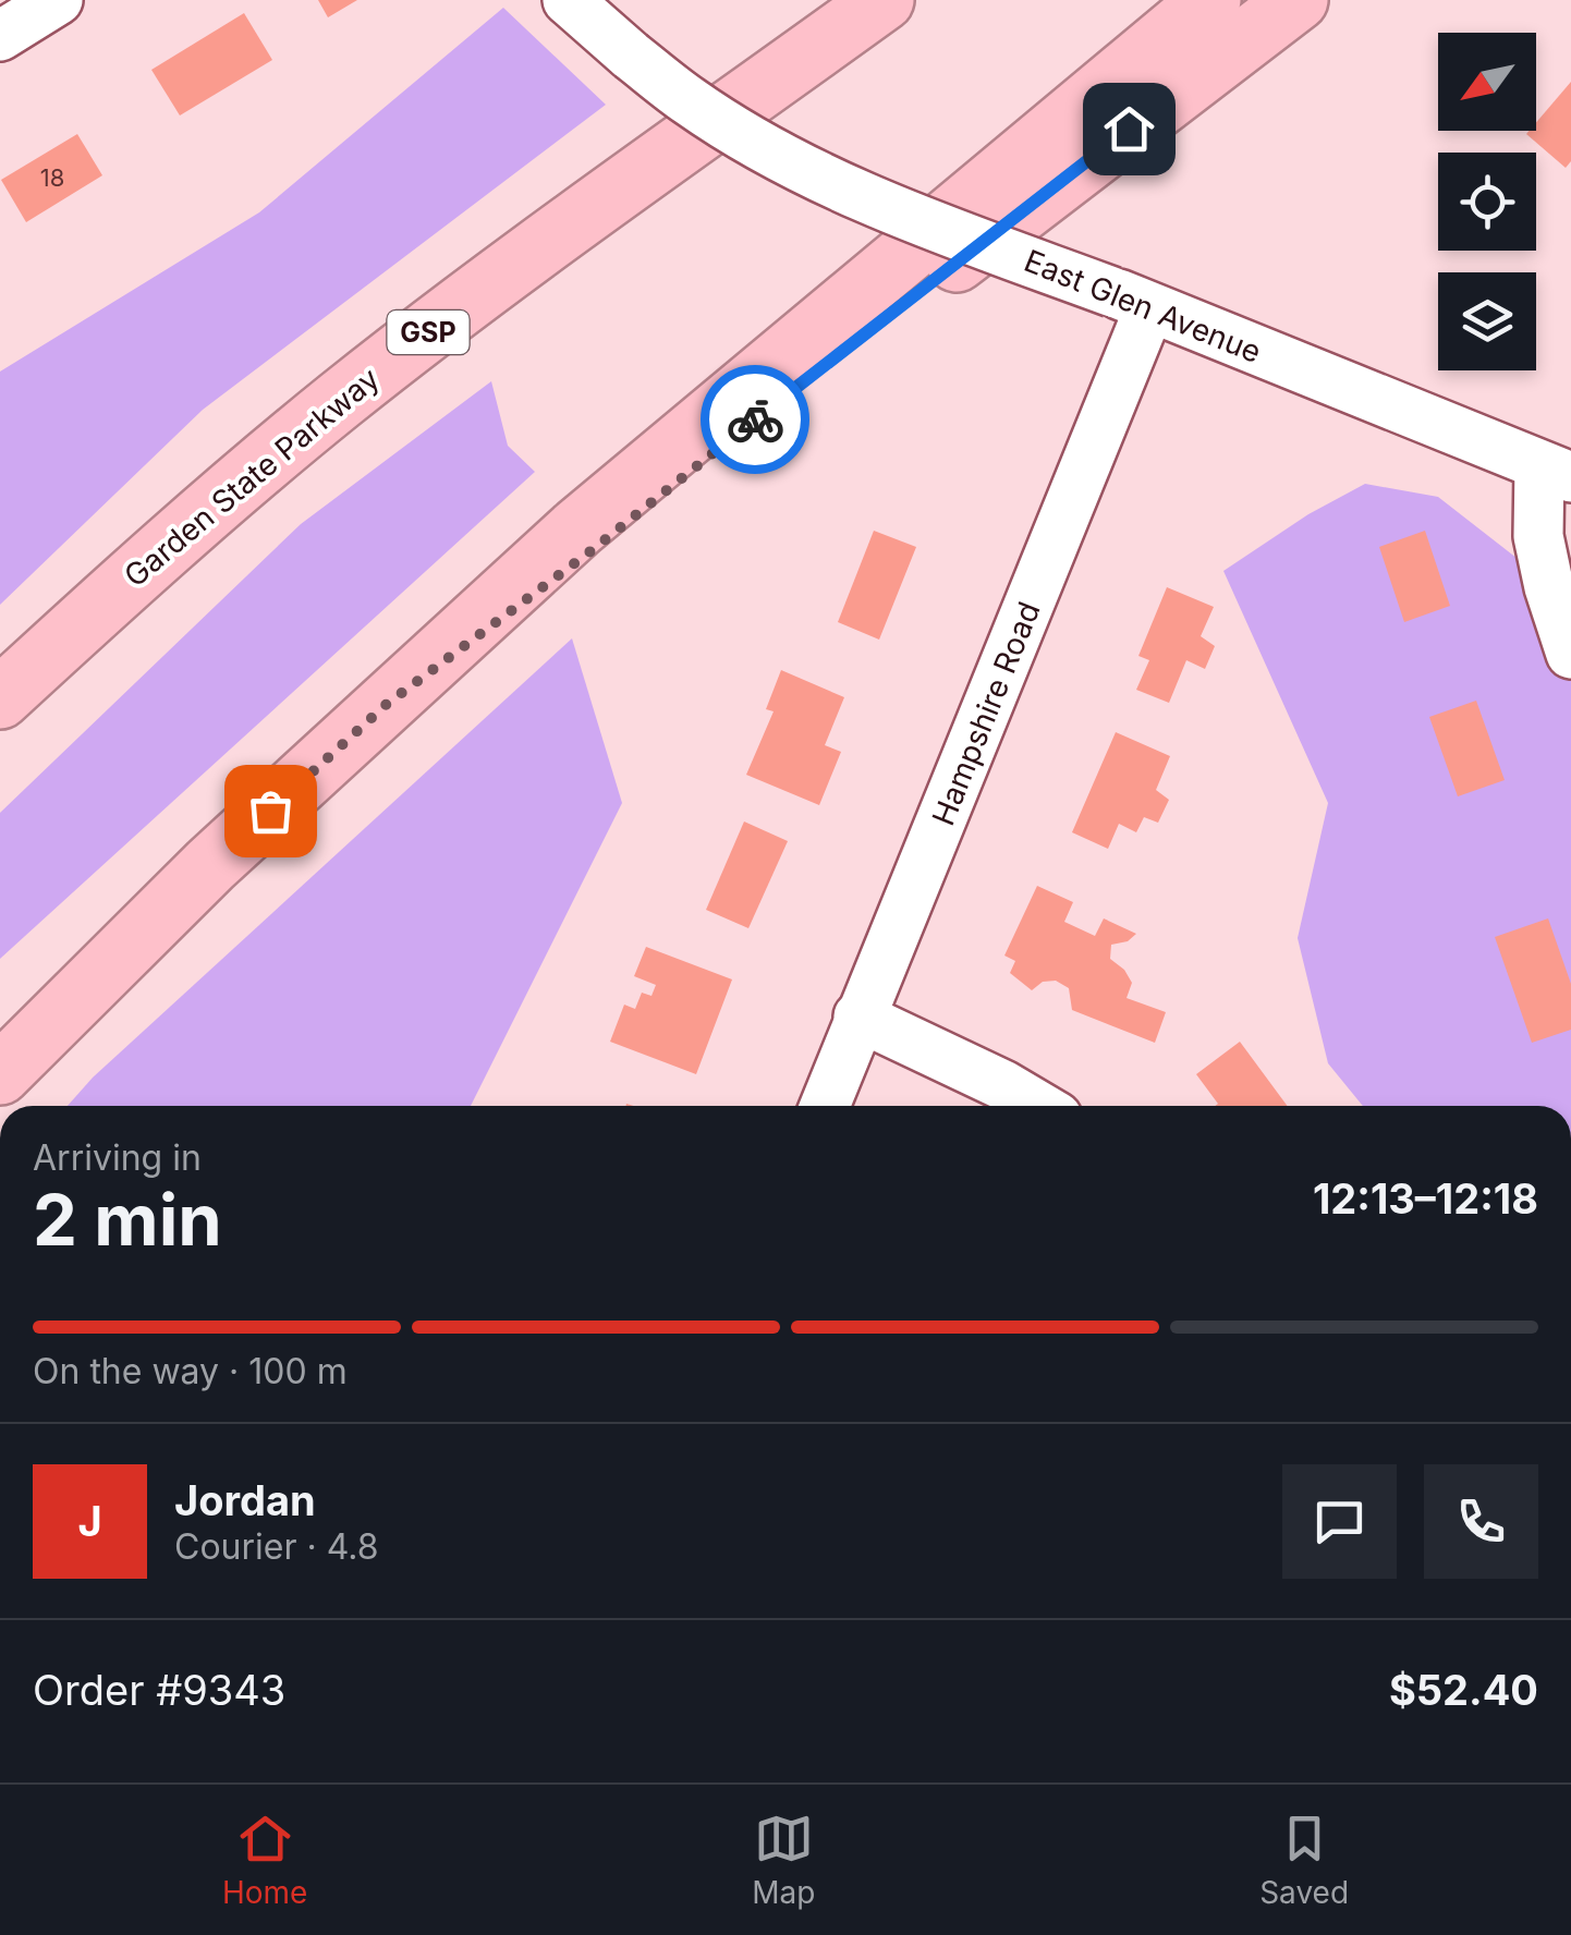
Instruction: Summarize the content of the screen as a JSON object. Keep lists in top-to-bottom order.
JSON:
{
  "streets": {
    "highway": ["GSP", "Garden State Parkway"],
    "street": ["East Glen Avenue", "Hampshire Road"]
  },
  "crossings": [
    ["East Glen Avenue", "Hampshire Road"]
  ],
  "house_numbers": ["18"],
  "north": "bottom left",
  "page": {
    "heading": ["2 min", "Arriving in", "12:13–12:18"],
    "panel": [
      "Jordan",
      "Courier · 4.8",
      "Order #9343",
      "$52.40"
    ],
    "bar": "On the way · 100 m",
    "round": "J",
    "tabs": ["Home", "Map", "Saved"]
  }
}
